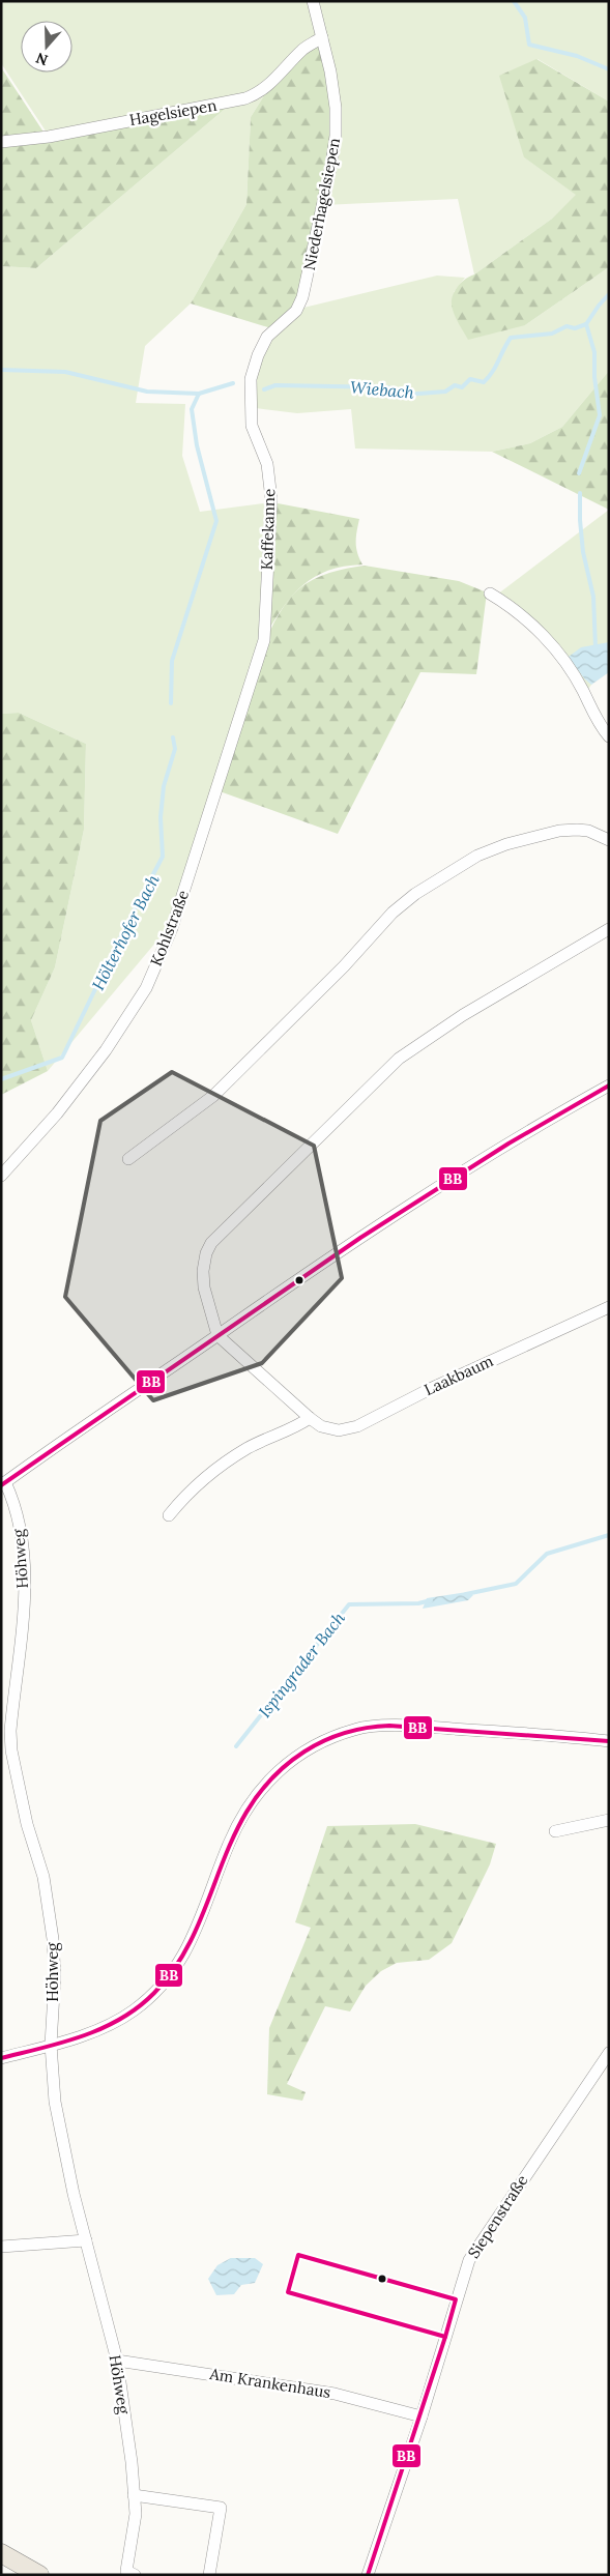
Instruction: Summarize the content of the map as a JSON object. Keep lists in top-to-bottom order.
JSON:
{
  "streets": {
    "street": [
      "Hagelsiepen",
      "Niederhagelsiepen",
      "Kaffekanne",
      "Kohlstraße",
      "Laakbaum",
      "Höhweg",
      "Siepenstraße",
      "Am Krankenhaus"
    ]
  },
  "crossings": [
    ["Hagelsiepen", "Niederhagelsiepen"],
    ["Niederhagelsiepen", "Kaffekanne"],
    ["Kaffekanne", "Kohlstraße"],
    ["Höhweg", "Am Krankenhaus"],
    ["Siepenstraße", "Am Krankenhaus"]
  ],
  "water": ["Wiebach", "Hölterhofer Bach", "Ispingrader Bach"],
  "lines": ["transit line BB"],
  "north": "bottom"
}
